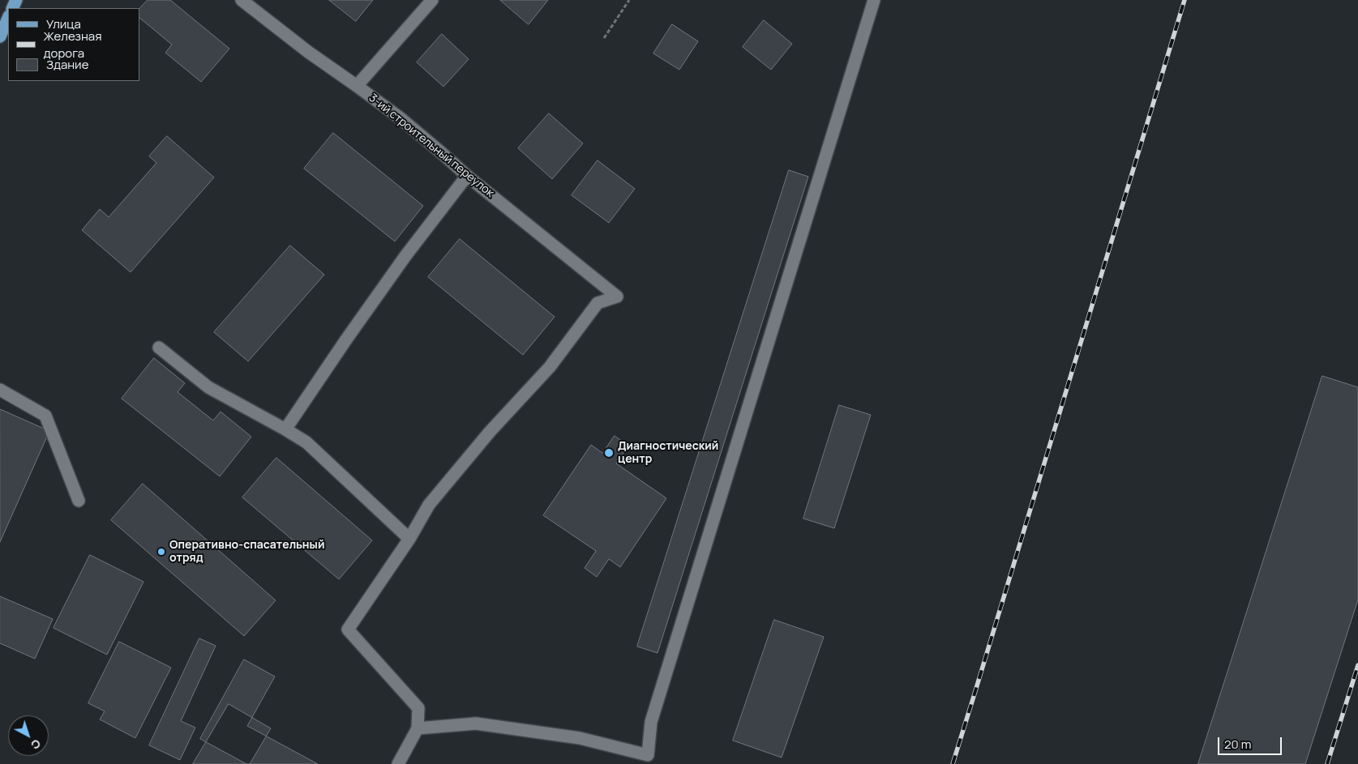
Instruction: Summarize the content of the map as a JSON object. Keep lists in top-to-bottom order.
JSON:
{
  "streets": {
    "street": ["3-ий строительный переулок"]
  },
  "places": ["Диагностический центр", "Оперативно-спасательный отряд"],
  "legend": ["Улица", "Железная дорога", "Здание"],
  "scale_bar": "20 m",
  "north": "bottom right"
}
